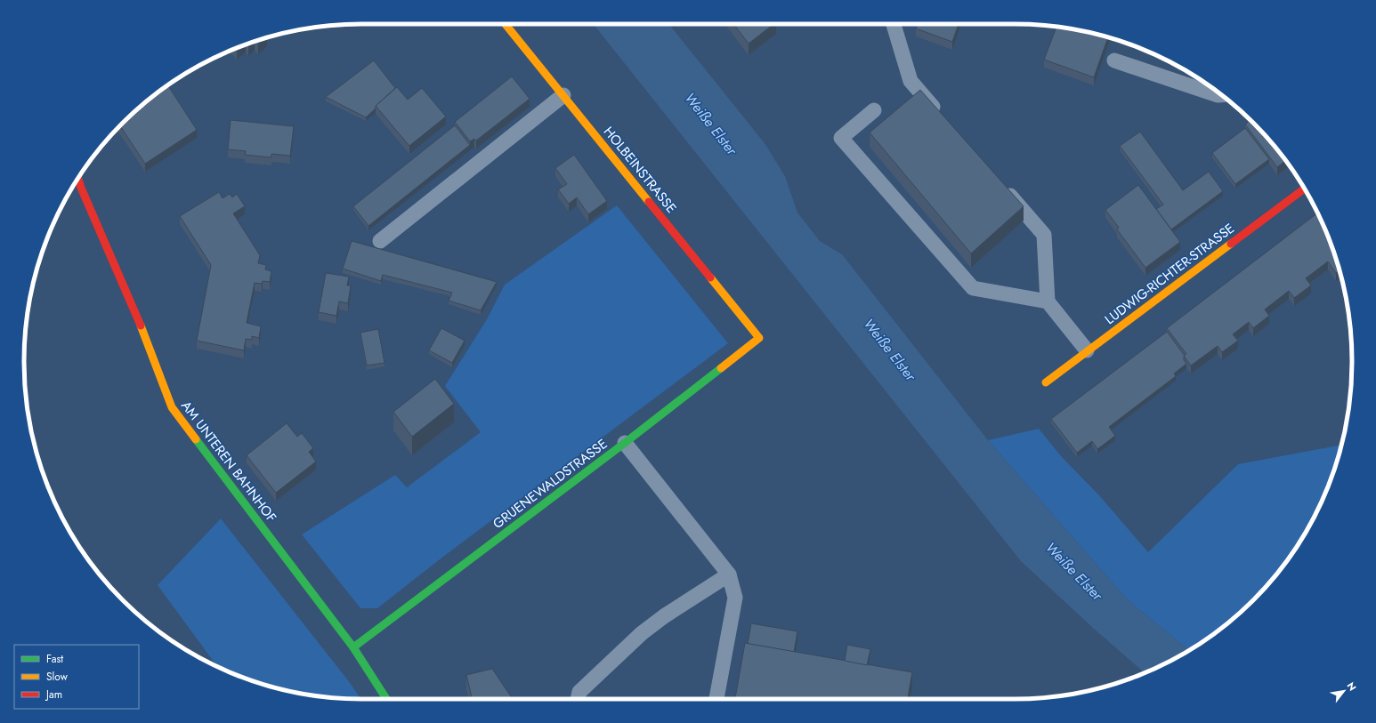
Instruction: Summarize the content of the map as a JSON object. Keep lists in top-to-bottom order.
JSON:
{
  "streets": {
    "street": [
      "HOLBEINSTRASSE",
      "LUDWIG-RICHTER-STRASSE",
      "AM UNTEREN BAHNHOF",
      "GRUENEWALDSTRASSE"
    ]
  },
  "crossings": [
    ["HOLBEINSTRASSE", "GRUENEWALDSTRASSE"],
    ["AM UNTEREN BAHNHOF", "GRUENEWALDSTRASSE"]
  ],
  "water": ["Weiße Elster"],
  "legend": ["Fast", "Slow", "Jam"],
  "north": "top right"
}
